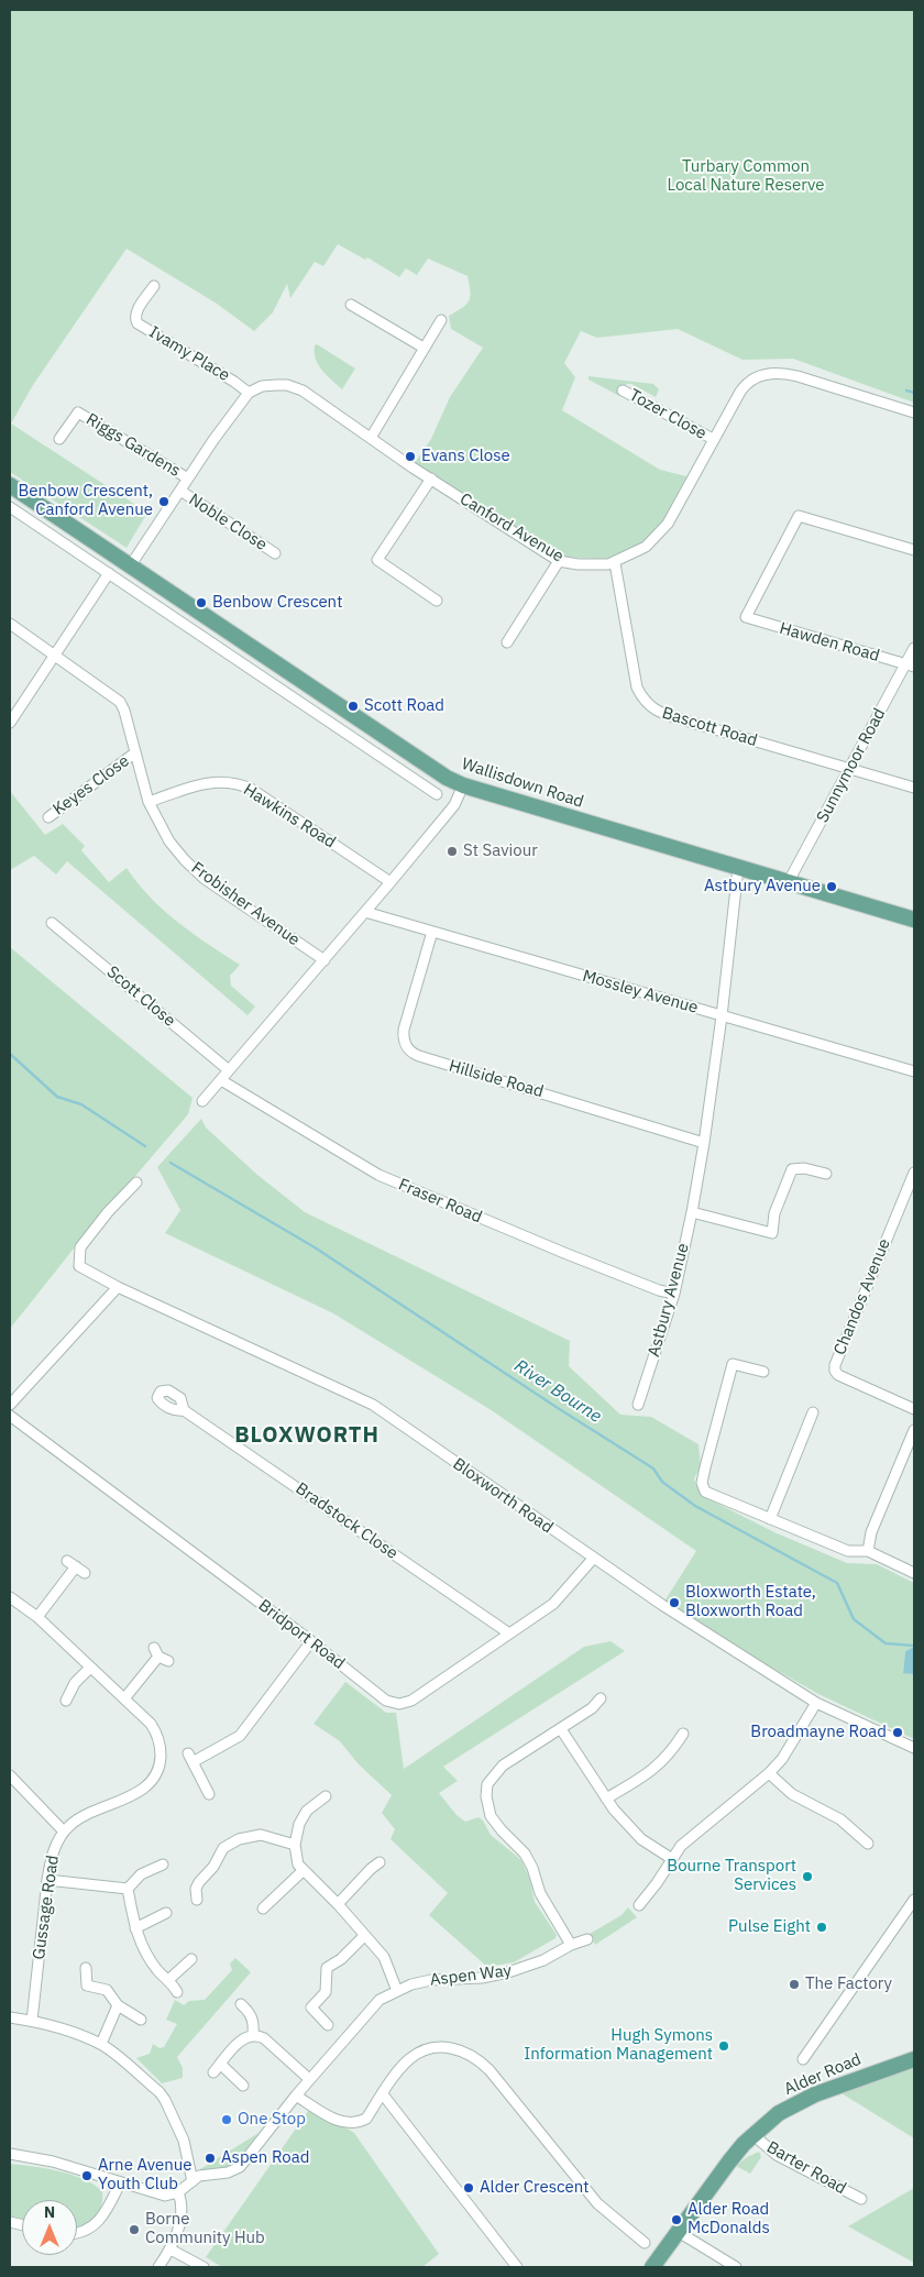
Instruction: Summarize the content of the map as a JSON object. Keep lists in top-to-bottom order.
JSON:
{
  "streets": {
    "main road": ["Wallisdown Road", "Alder Road"],
    "street": [
      "Ivamy Place",
      "Tozer Close",
      "Riggs Gardens",
      "Noble Close",
      "Canford Avenue",
      "Hawden Road",
      "Bascott Road",
      "Sunnymoor Road",
      "Keyes Close",
      "Hawkins Road",
      "Frobisher Avenue",
      "Mossley Avenue",
      "Scott Close",
      "Hillside Road",
      "Fraser Road",
      "Chandos Avenue",
      "Astbury Avenue",
      "Bloxworth Road",
      "Bradstock Close",
      "Bridport Road",
      "Gussage Road",
      "Aspen Way",
      "Barter Road"
    ]
  },
  "crossings": [
    ["Ivamy Place", "Canford Avenue"],
    ["Tozer Close", "Canford Avenue"],
    ["Canford Avenue", "Bascott Road"],
    ["Hawden Road", "Sunnymoor Road"],
    ["Bascott Road", "Sunnymoor Road"],
    ["Sunnymoor Road", "Wallisdown Road"],
    ["Wallisdown Road", "Astbury Avenue"],
    ["Keyes Close", "Frobisher Avenue"],
    ["Hawkins Road", "Frobisher Avenue"],
    ["Mossley Avenue", "Hillside Road"],
    ["Mossley Avenue", "Astbury Avenue"],
    ["Hillside Road", "Astbury Avenue"],
    ["Fraser Road", "Astbury Avenue"],
    ["Bloxworth Road", "Bridport Road"],
    ["Bradstock Close", "Bridport Road"],
    ["Alder Road", "Barter Road"]
  ],
  "districts": ["BLOXWORTH"],
  "water": ["River Bourne"],
  "parks": ["Turbary Common Local Nature Reserve"],
  "places": [
    "Evans Close",
    "Benbow Crescent, Canford Avenue",
    "Benbow Crescent",
    "Scott Road",
    "St Saviour",
    "Astbury Avenue",
    "Bloxworth Estate, Bloxworth Road",
    "Broadmayne Road",
    "Bourne Transport Services",
    "Pulse Eight",
    "The Factory",
    "Hugh Symons Information Management",
    "One Stop",
    "Aspen Road",
    "Arne Avenue Youth Club",
    "Alder Crescent",
    "Alder Road McDonalds",
    "Borne Community Hub"
  ],
  "north": "top"
}
